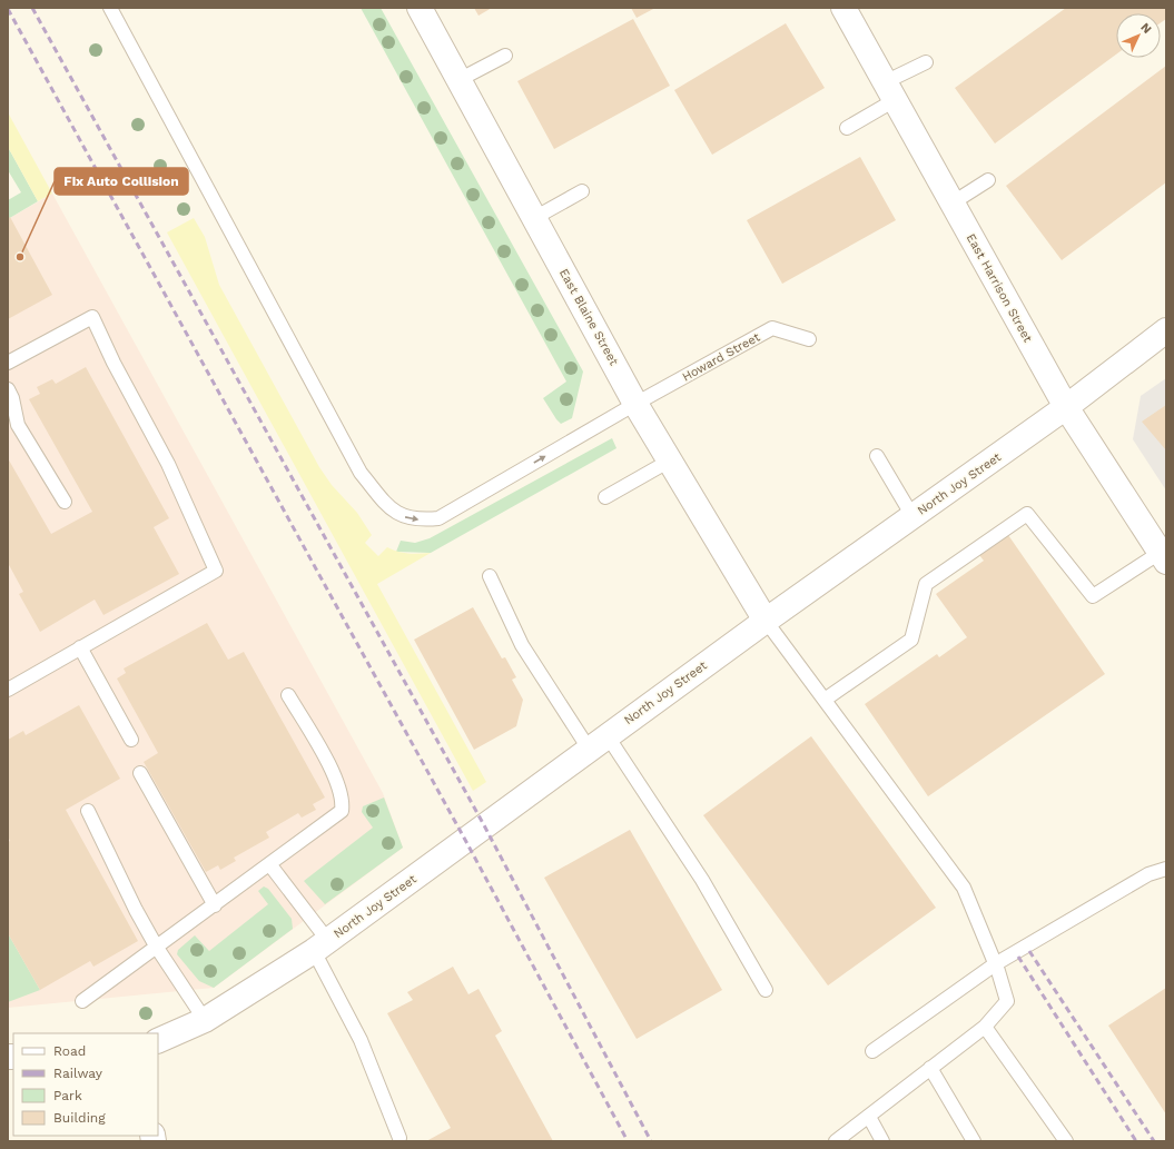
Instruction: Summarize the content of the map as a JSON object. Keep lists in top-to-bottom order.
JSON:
{
  "streets": {
    "street": ["East Harrison Street", "East Blaine Street", "North Joy Street"],
    "lane": ["Howard Street"]
  },
  "crossings": [
    ["East Harrison Street", "North Joy Street"],
    ["East Blaine Street", "Howard Street"],
    ["East Blaine Street", "North Joy Street"]
  ],
  "places": ["Fix Auto Collision"],
  "legend": [
    "Road",
    "Railway",
    "Park",
    "Building"
  ],
  "north": "top right"
}
